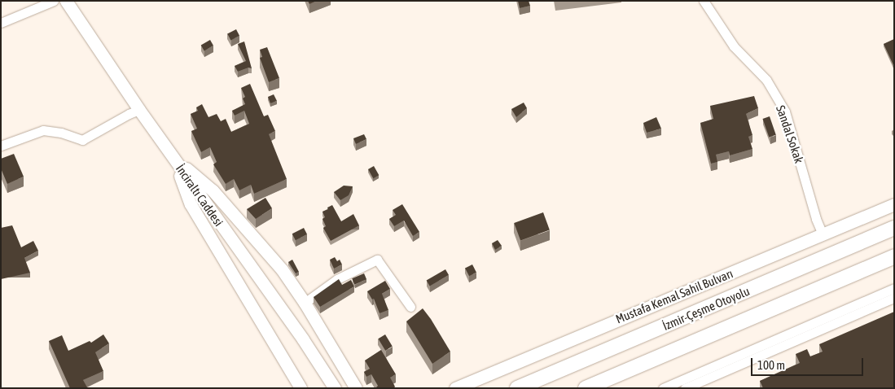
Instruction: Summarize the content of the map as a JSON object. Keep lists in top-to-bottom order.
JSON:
{
  "streets": {
    "highway": ["İzmir-Çeşme Otoyolu"],
    "main road": ["İnciraltı Caddesi", "Mustafa Kemal Sahil Bulvarı"],
    "street": ["Sandal Sokak"]
  },
  "crossings": [
    ["Sandal Sokak", "Mustafa Kemal Sahil Bulvarı"]
  ],
  "scale_bar": "100 m"
}
